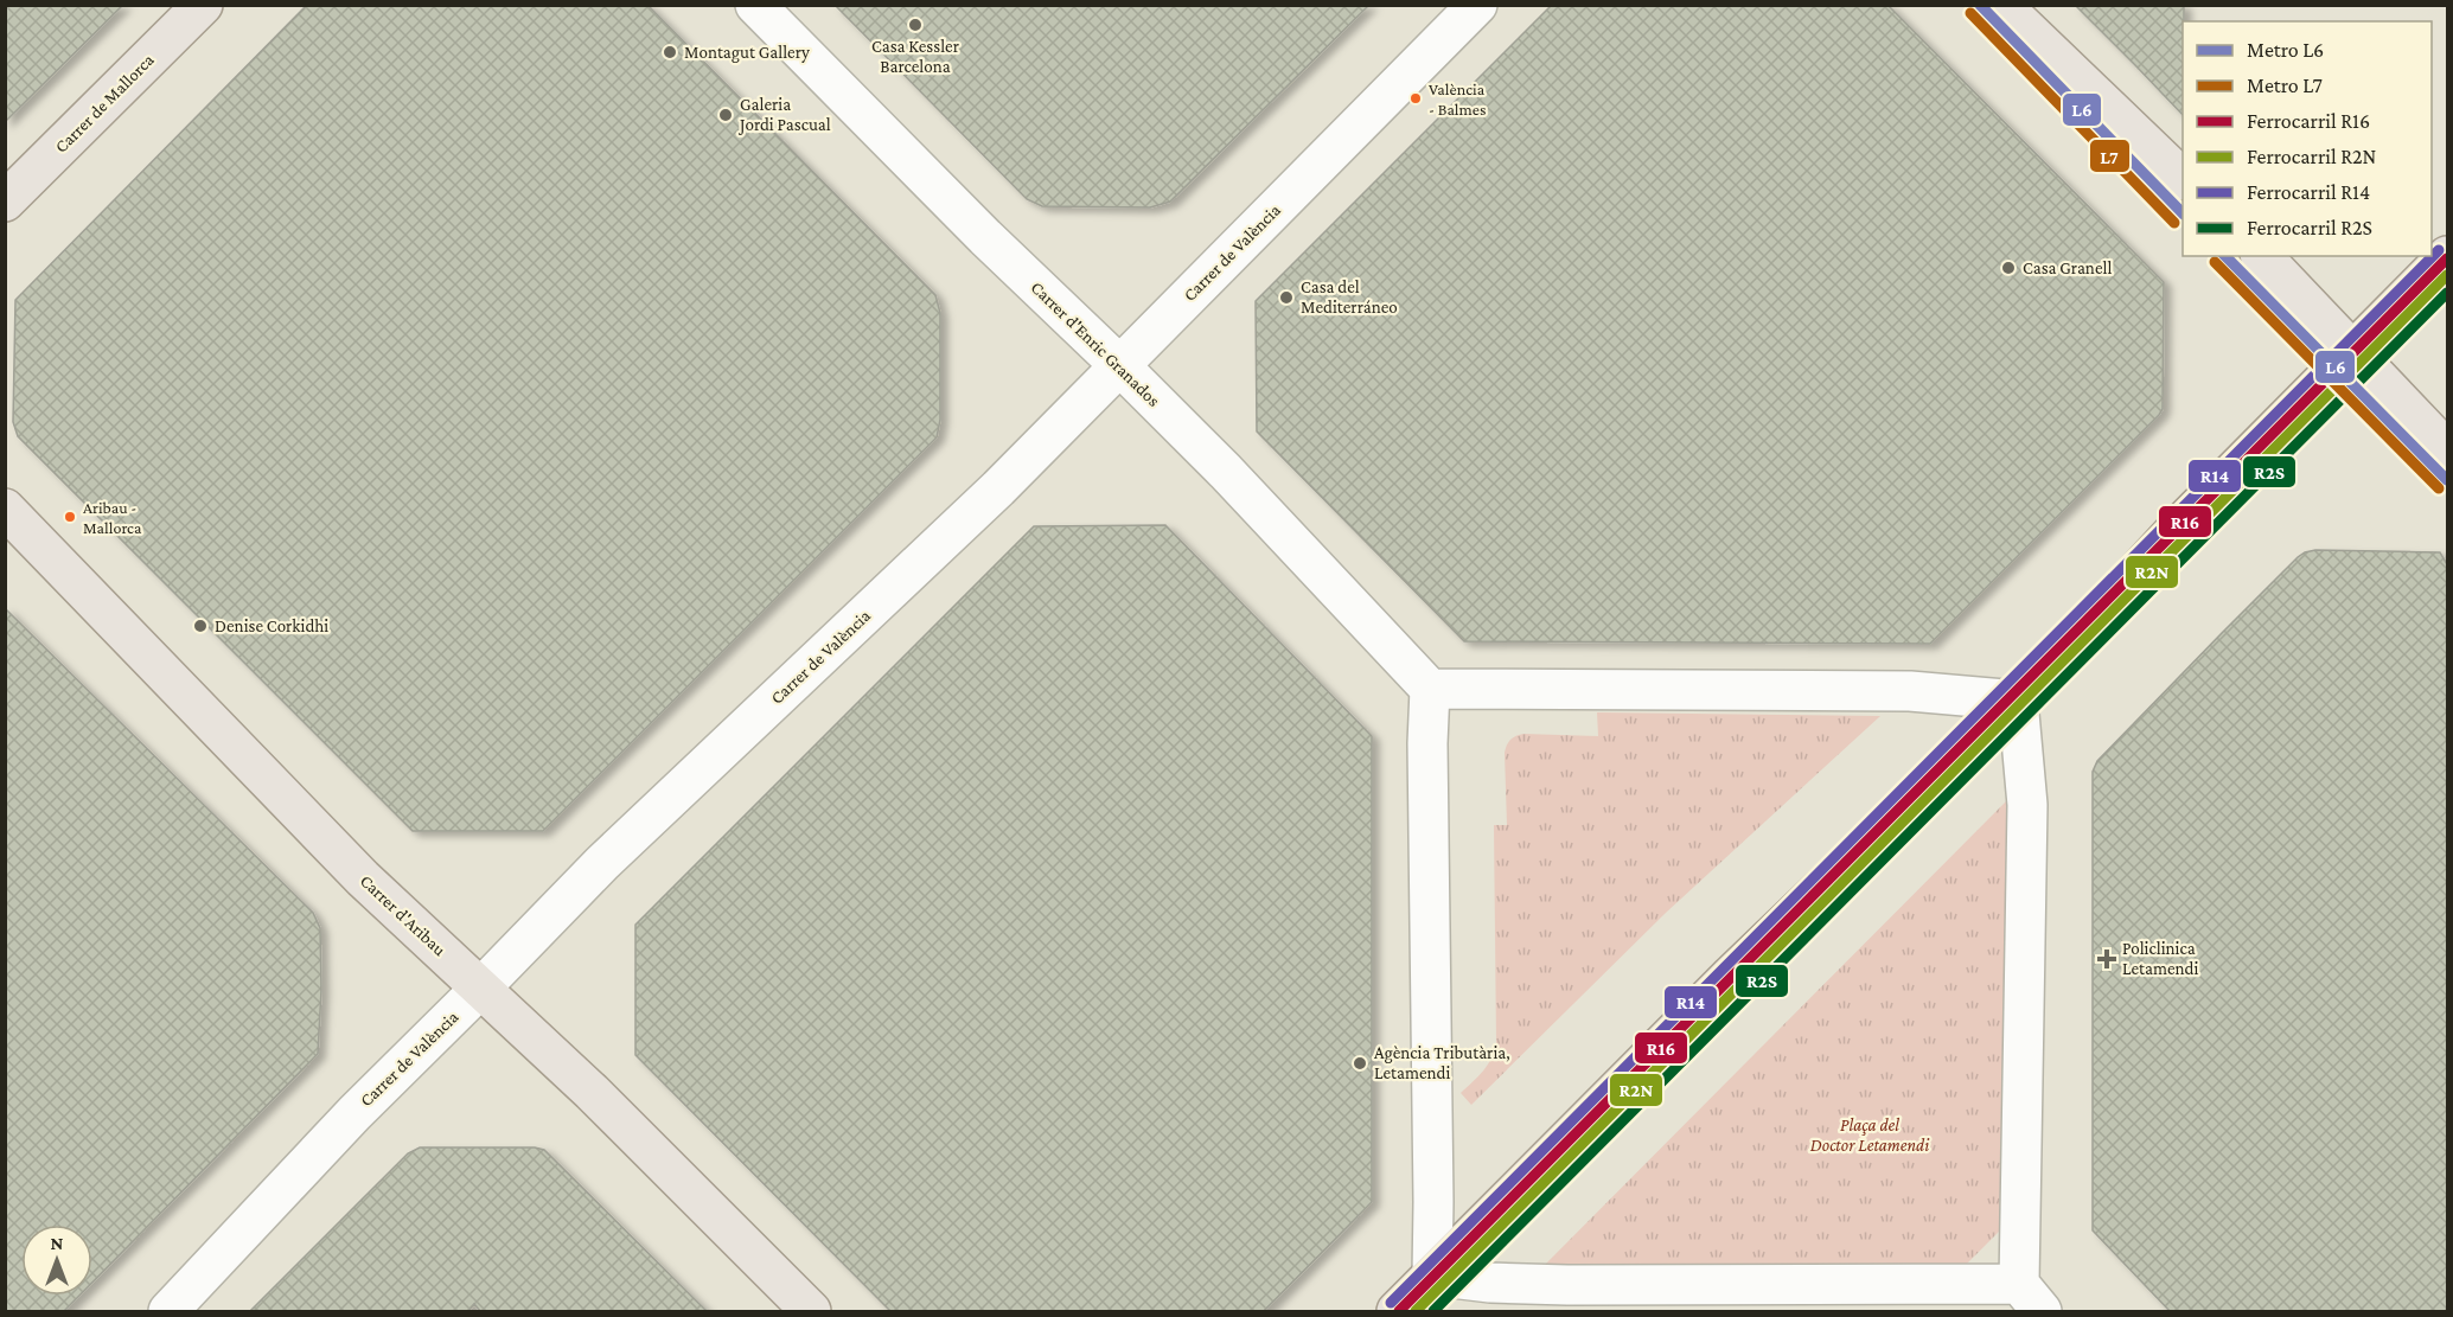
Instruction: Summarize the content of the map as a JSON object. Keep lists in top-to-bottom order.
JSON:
{
  "streets": {
    "main road": ["Carrer de Mallorca", "Carrer d'Aribau"],
    "street": ["Carrer de València", "Carrer d'Enric Granados"]
  },
  "crossings": [
    ["Carrer de València", "Carrer d'Enric Granados"],
    ["Carrer de València", "Carrer d'Aribau"]
  ],
  "parks": ["Plaça del Doctor Letamendi"],
  "places": {
    "other": [
      "Casa Kessler Barcelona",
      "Montagut Gallery",
      "València - Balmes",
      "Galeria Jordi Pascual",
      "Casa Granell",
      "Casa del Mediterráneo",
      "Aribau - Mallorca",
      "Denise Corkidhi",
      "Agència Tributària, Letamendi"
    ],
    "health": ["Policlinica Letamendi"]
  },
  "lines": [
    "metro line L6",
    "metro line L7",
    "rail line R14",
    "rail line R16",
    "rail line R2N",
    "rail line R2S"
  ],
  "legend": [
    "Metro L6",
    "Metro L7",
    "Ferrocarril R16",
    "Ferrocarril R2N",
    "Ferrocarril R14",
    "Ferrocarril R2S"
  ],
  "north": "top"
}
